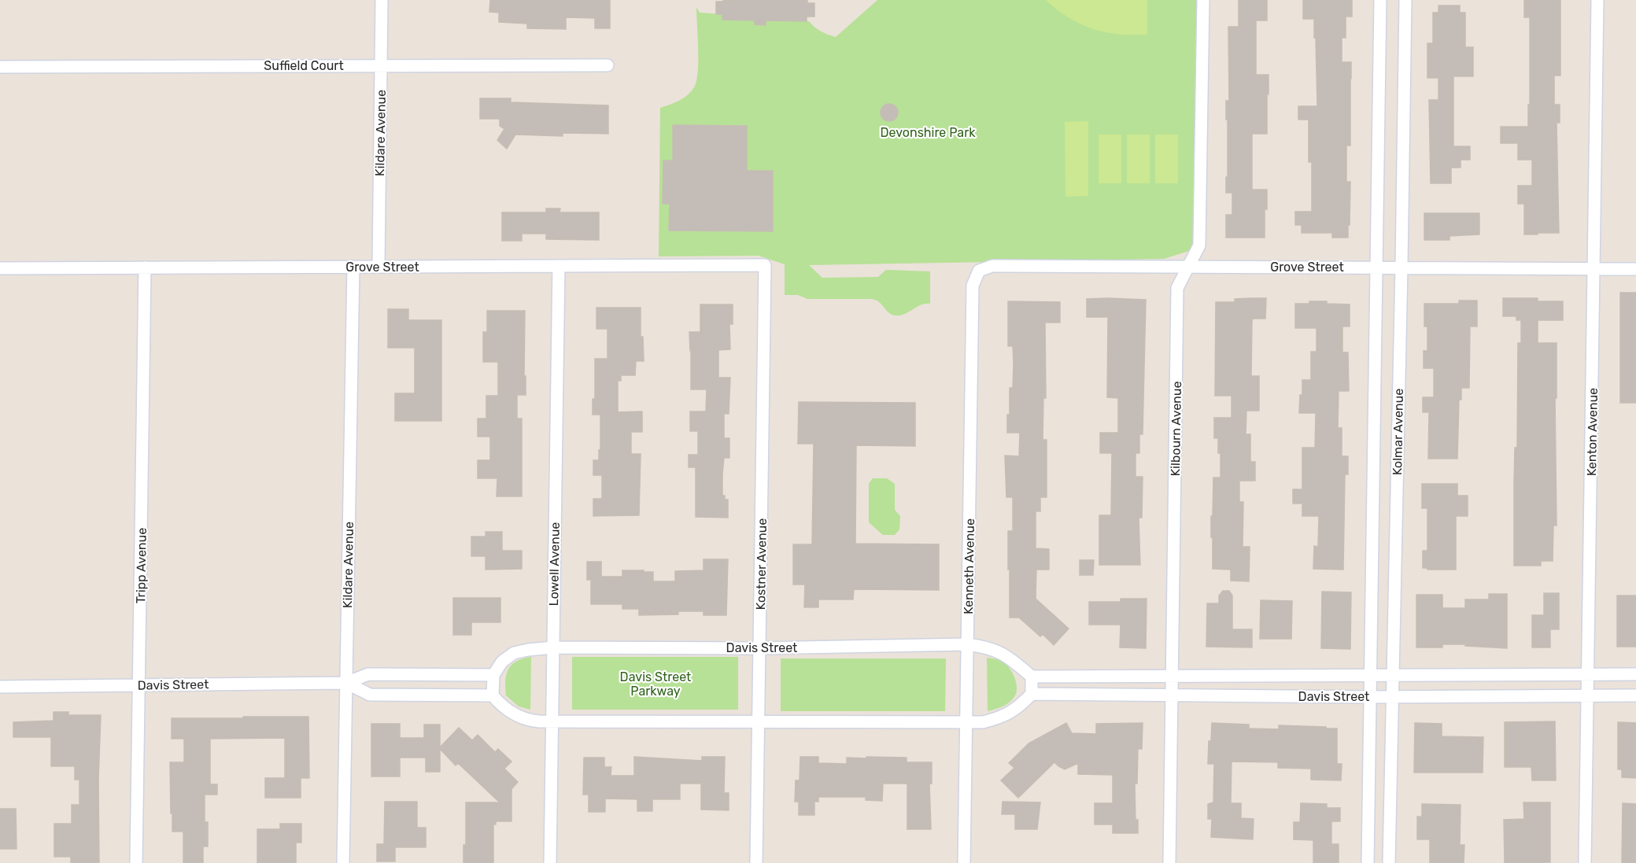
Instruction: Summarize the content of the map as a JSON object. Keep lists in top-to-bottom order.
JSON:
{
  "streets": {
    "street": [
      "Suffield Court",
      "Kildare Avenue",
      "Grove Street",
      "Kilbourn Avenue",
      "Kolmar Avenue",
      "Kenton Avenue",
      "Lowell Avenue",
      "Kostner Avenue",
      "Tripp Avenue",
      "Kenneth Avenue",
      "Davis Street"
    ]
  },
  "crossings": [
    ["Suffield Court", "Kildare Avenue"],
    ["Kildare Avenue", "Grove Street"],
    ["Kildare Avenue", "Davis Street"],
    ["Grove Street", "Kilbourn Avenue"],
    ["Grove Street", "Kolmar Avenue"],
    ["Grove Street", "Kenton Avenue"],
    ["Grove Street", "Lowell Avenue"],
    ["Grove Street", "Kostner Avenue"],
    ["Grove Street", "Tripp Avenue"],
    ["Grove Street", "Kenneth Avenue"],
    ["Kilbourn Avenue", "Davis Street"],
    ["Kolmar Avenue", "Davis Street"],
    ["Kenton Avenue", "Davis Street"],
    ["Lowell Avenue", "Davis Street"],
    ["Kostner Avenue", "Davis Street"],
    ["Tripp Avenue", "Davis Street"],
    ["Kenneth Avenue", "Davis Street"]
  ],
  "parks": ["Devonshire Park", "Davis Street Parkway"]
}
